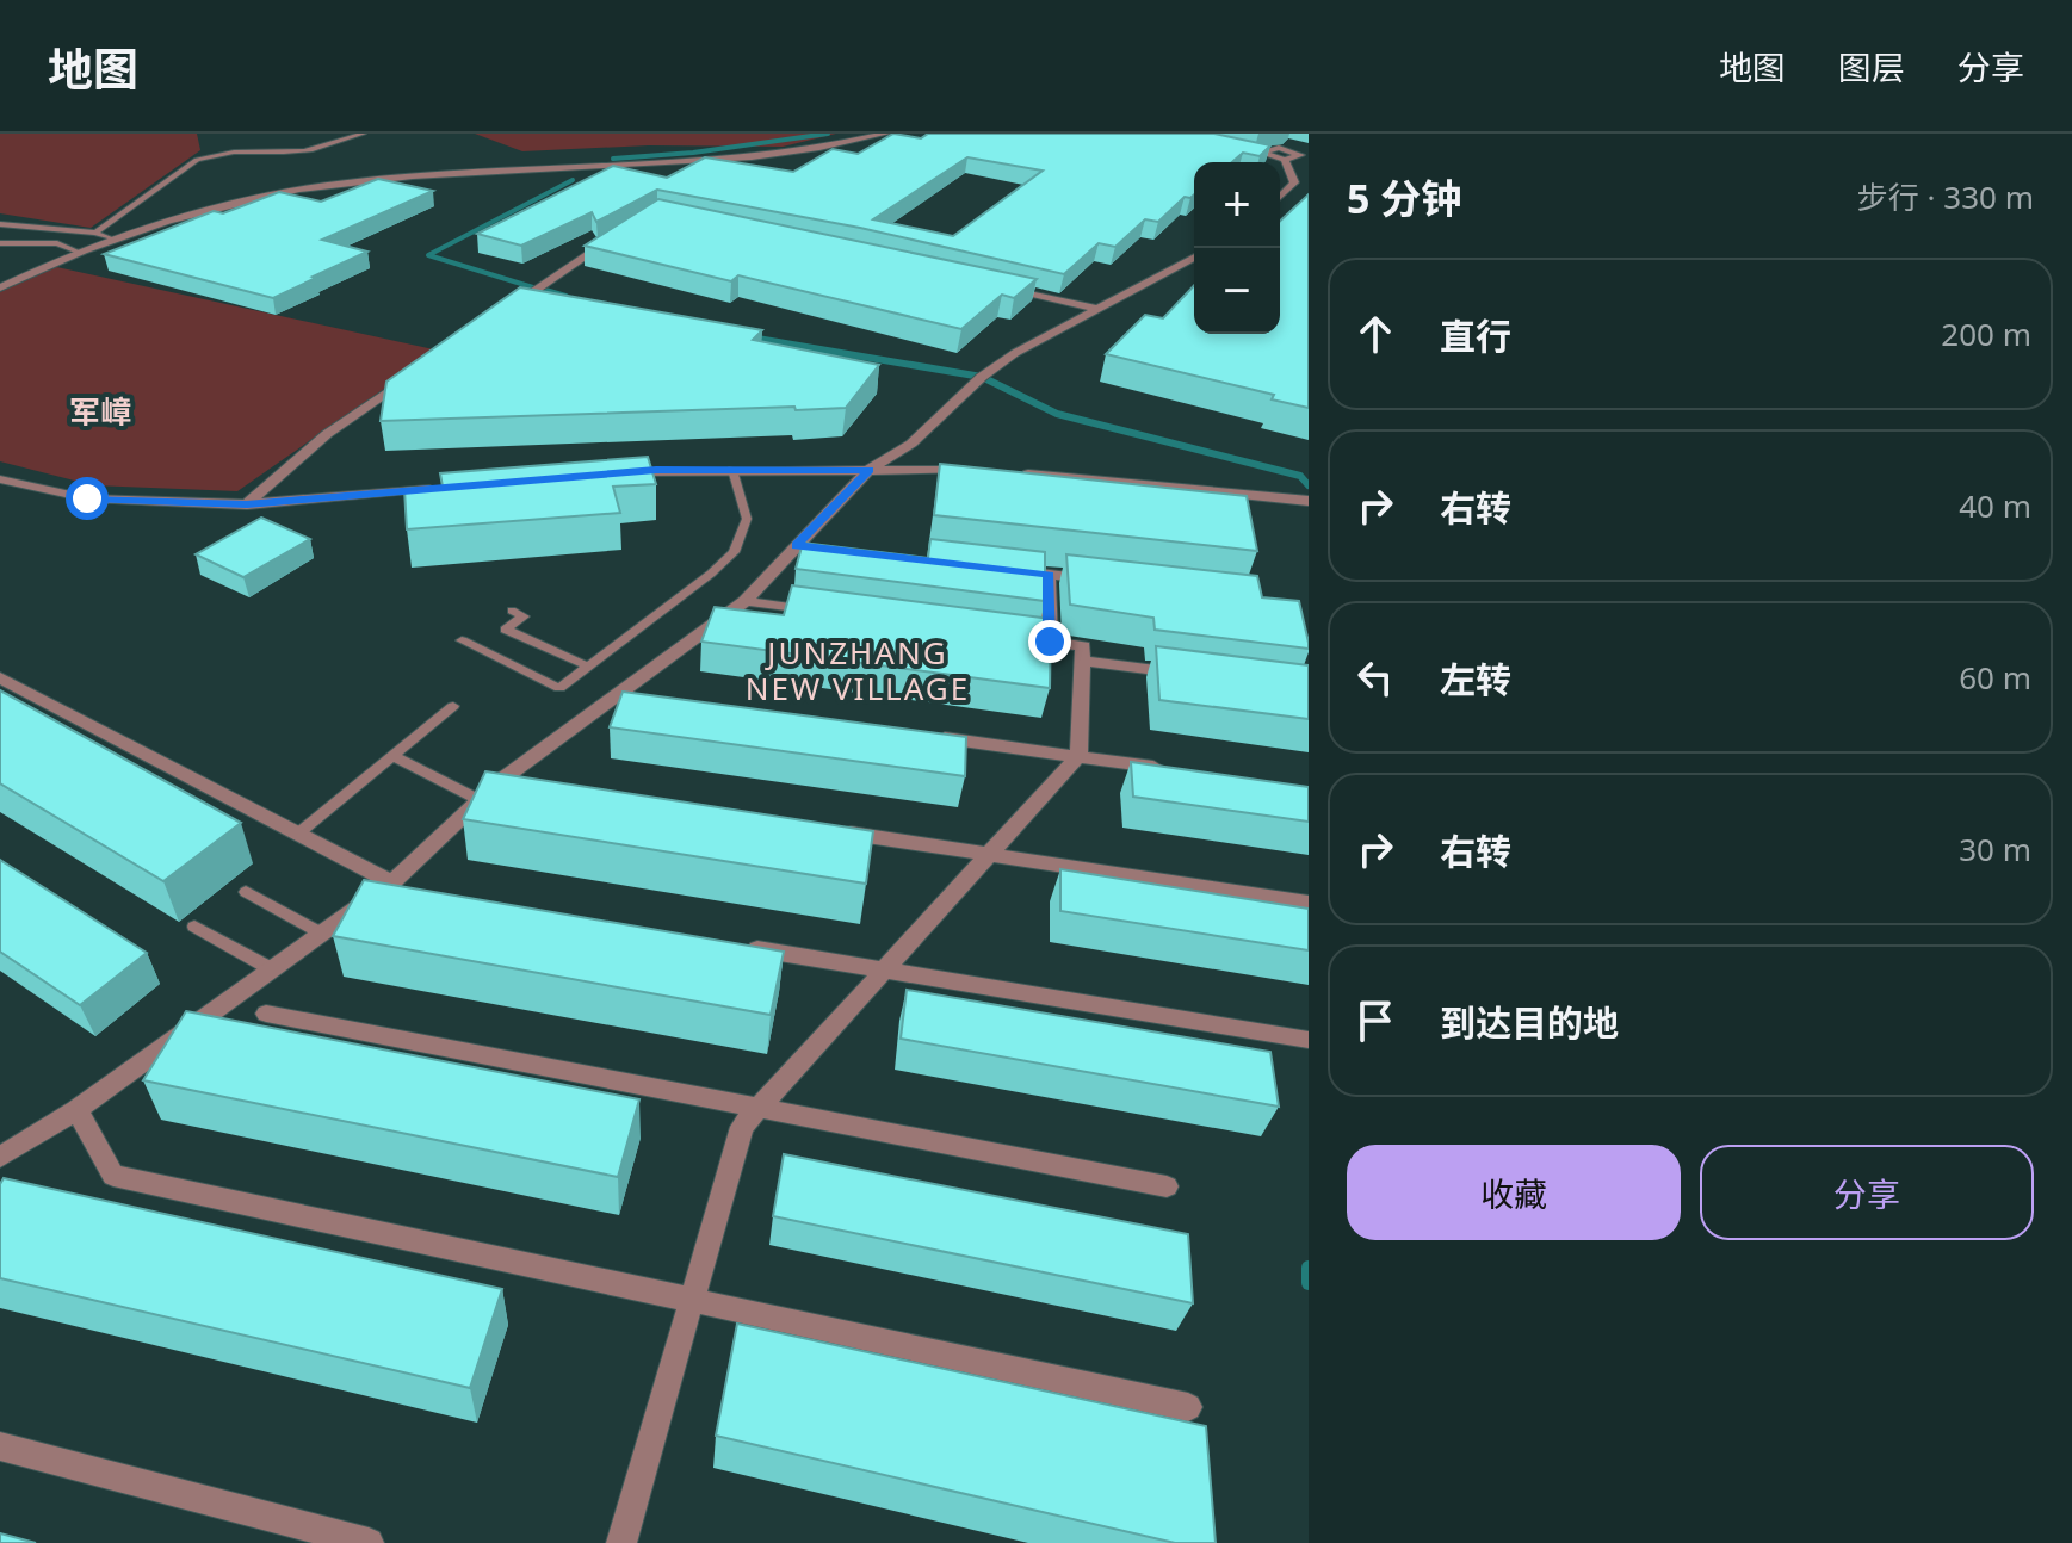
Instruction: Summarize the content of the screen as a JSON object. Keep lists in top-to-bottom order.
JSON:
{
  "districts": ["军嶂", "JUNZHANG NEW VILLAGE"],
  "page": {
    "header": "地图",
    "nav": ["地图", "图层", "分享"],
    "heading": ["5 分钟", "步行 · 330 m"],
    "map_buttons": ["+", "−"],
    "list": [
      ["直行", "200 m"],
      ["右转", "40 m"],
      ["左转", "60 m"],
      ["右转", "30 m"],
      "到达目的地"
    ],
    "buttons": ["收藏", "分享"]
  }
}
